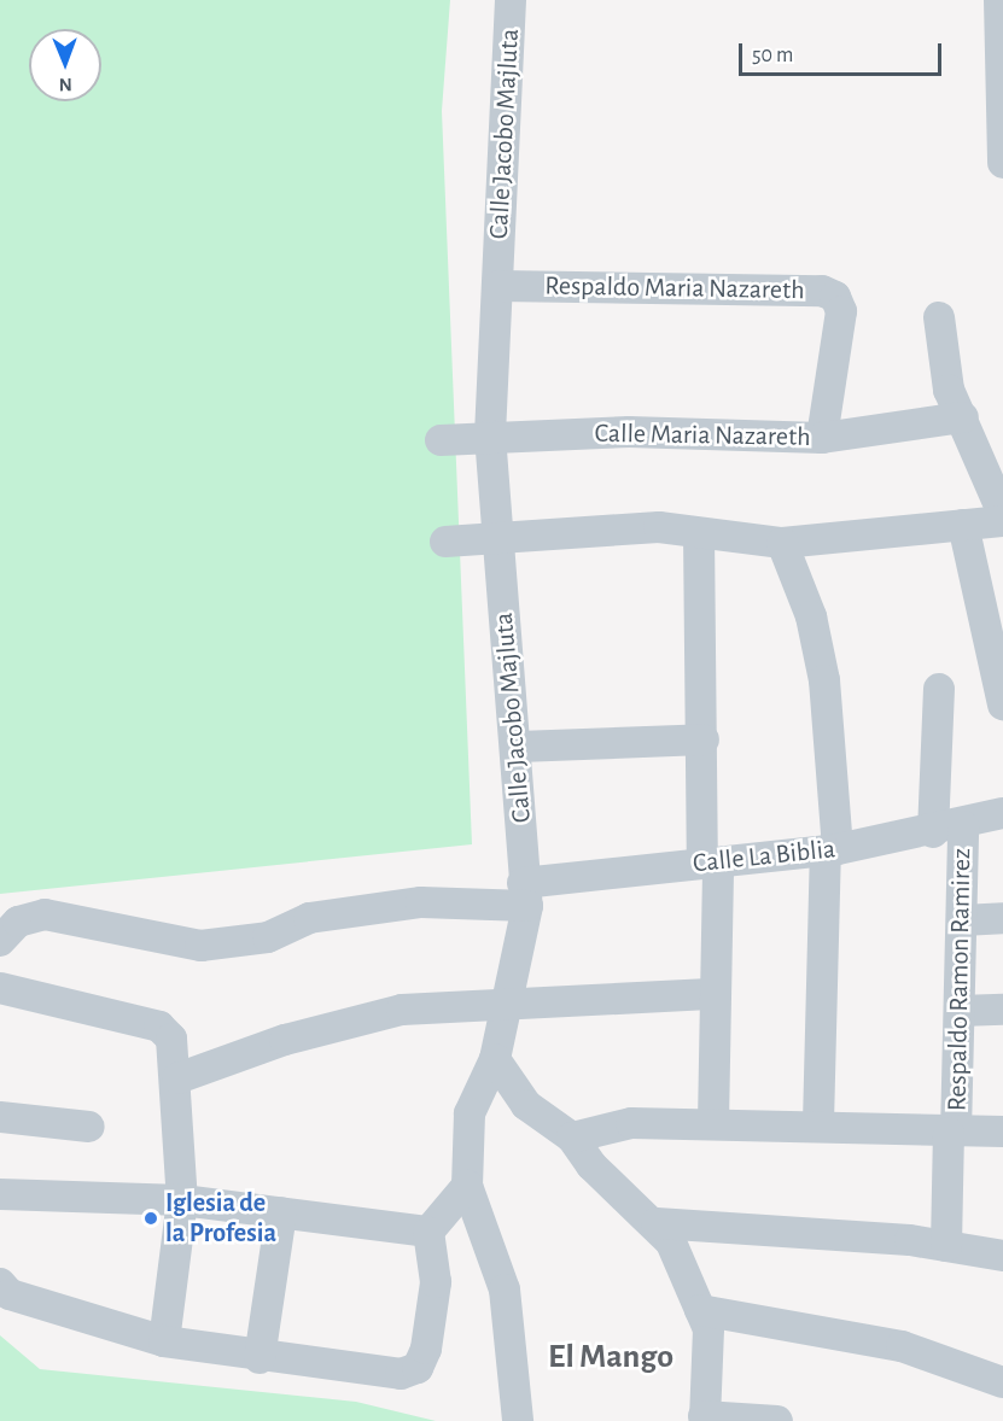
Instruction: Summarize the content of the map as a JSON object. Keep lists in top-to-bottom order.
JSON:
{
  "streets": {
    "street": [
      "Calle Jacobo Majluta",
      "Respaldo Maria Nazareth",
      "Calle Maria Nazareth",
      "Calle La Biblia",
      "Respaldo Ramon Ramirez"
    ]
  },
  "crossings": [
    ["Calle Jacobo Majluta", "Respaldo Maria Nazareth"],
    ["Calle Jacobo Majluta", "Calle Maria Nazareth"],
    ["Calle Jacobo Majluta", "Calle La Biblia"],
    ["Respaldo Maria Nazareth", "Calle Maria Nazareth"],
    ["Calle La Biblia", "Respaldo Ramon Ramirez"]
  ],
  "districts": ["El Mango"],
  "places": ["Iglesia de la Profesia"],
  "scale_bar": "50 m",
  "north": "bottom"
}
